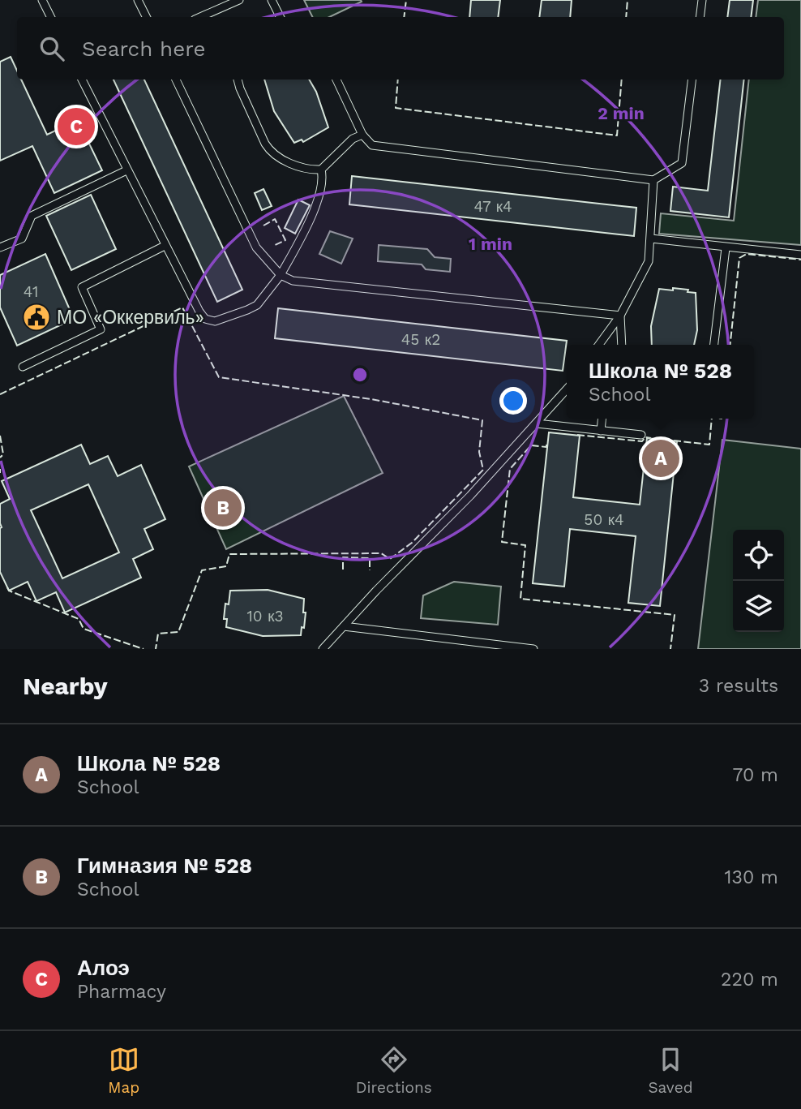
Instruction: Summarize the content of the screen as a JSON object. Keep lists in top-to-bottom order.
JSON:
{
  "places": {
    "public building": ["МО «Оккервиль»"]
  },
  "house_numbers": [
    "47 к4",
    "41",
    "45 к2",
    "50 к4",
    "10 к3"
  ],
  "page": {
    "search": "Search here",
    "pins": ["C", "A", "B"],
    "popup": ["Школа № 528", "School"],
    "heading": ["Nearby", "3 results"],
    "list": [
      {
        "mark": "A",
        "name": "Школа № 528",
        "note": "School",
        "value": "70 m"
      },
      {
        "mark": "B",
        "name": "Гимназия № 528",
        "note": "School",
        "value": "130 m"
      },
      {
        "mark": "C",
        "name": "Алоэ",
        "note": "Pharmacy",
        "value": "220 m"
      }
    ],
    "nav": ["Map", "Directions", "Saved"]
  },
  "rings": ["2 min", "1 min"]
}
